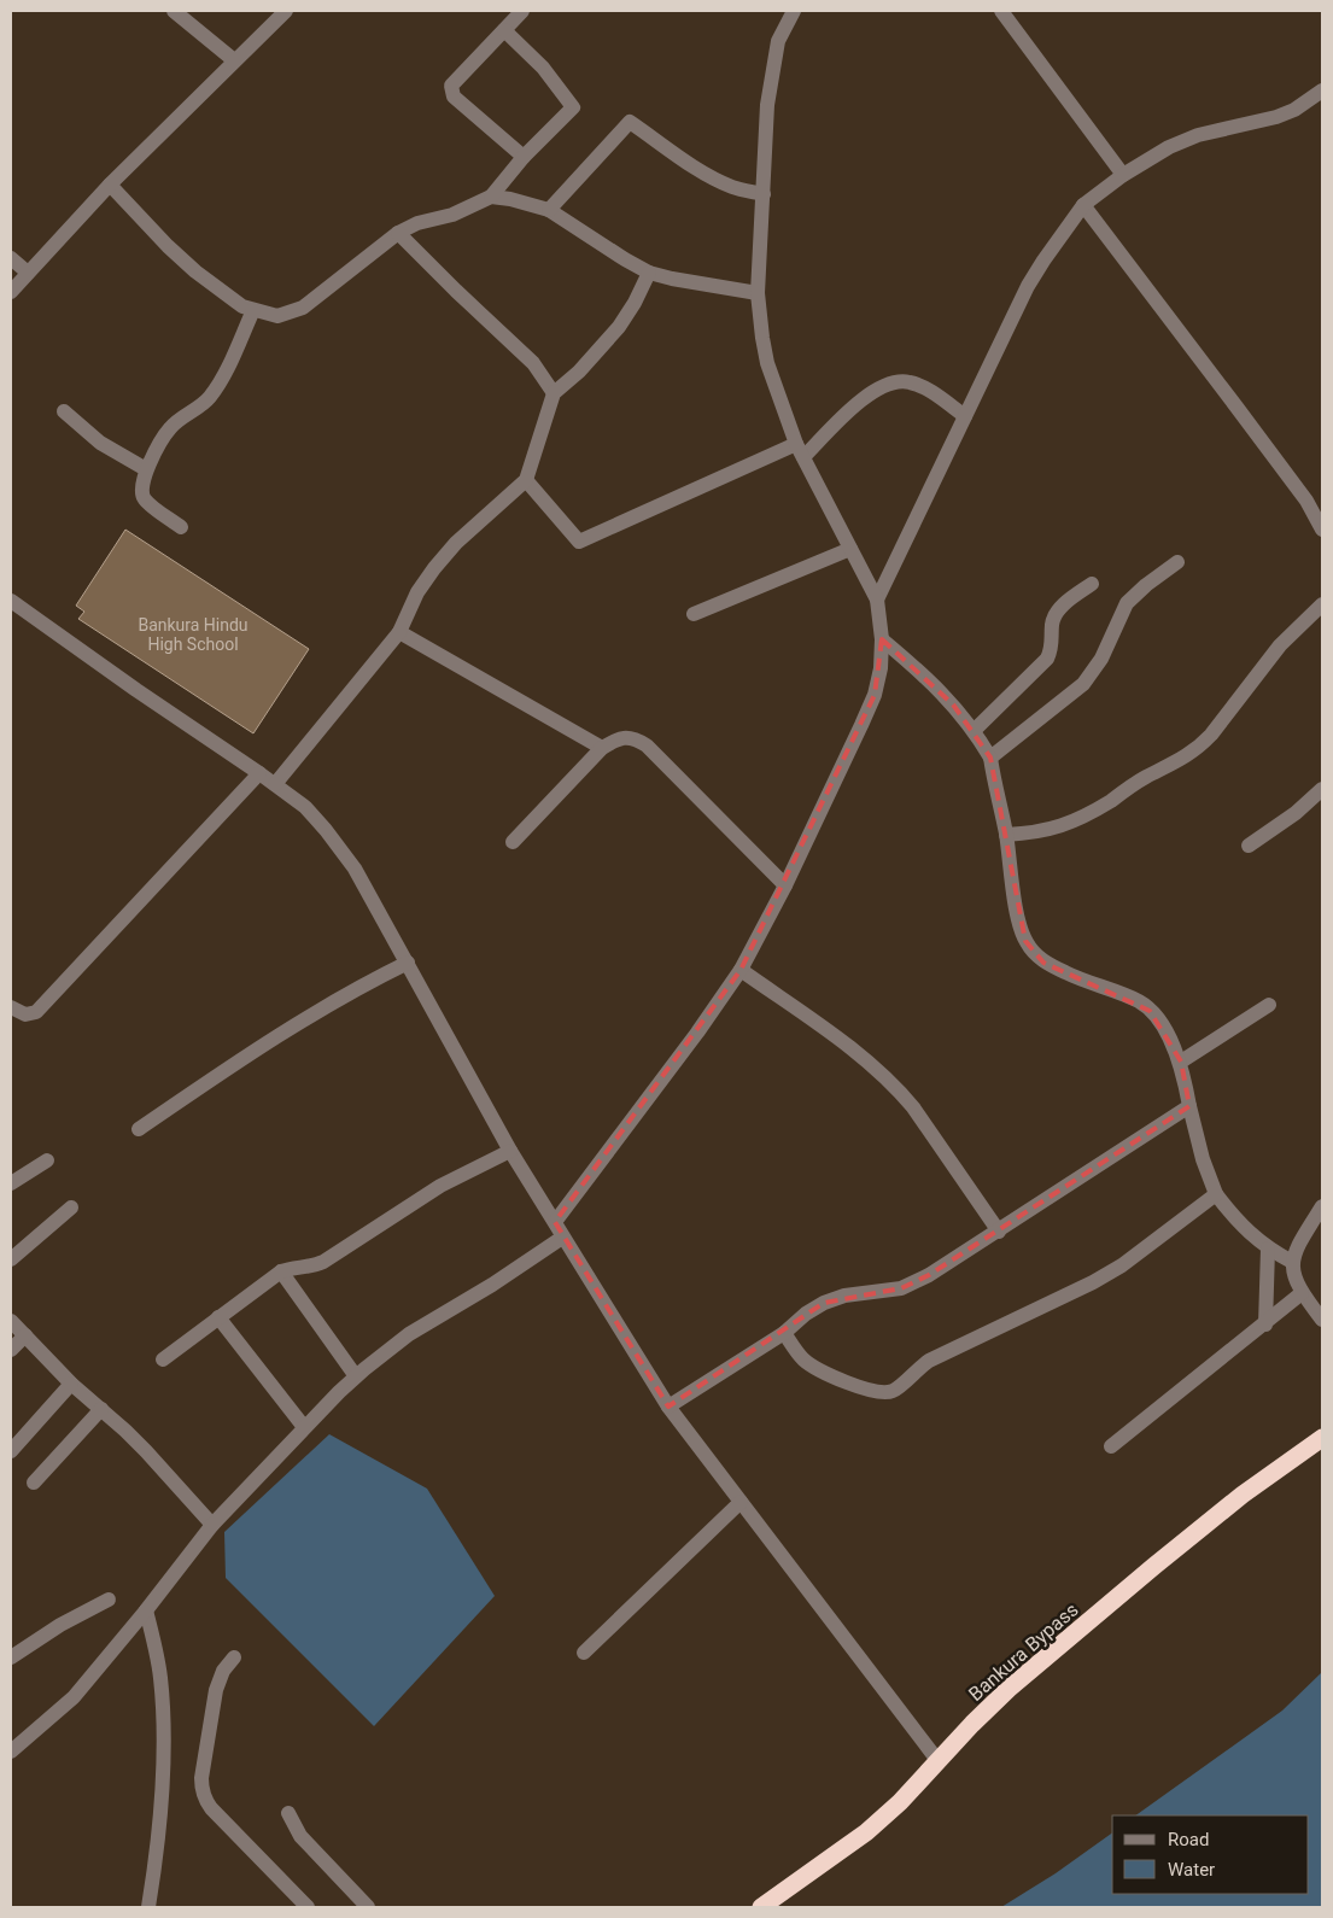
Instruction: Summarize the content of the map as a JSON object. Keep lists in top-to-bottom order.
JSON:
{
  "streets": {
    "highway": ["Bankura Bypass"]
  },
  "house_numbers": ["Bankura Hindu High School"],
  "legend": ["Road", "Water"]
}
